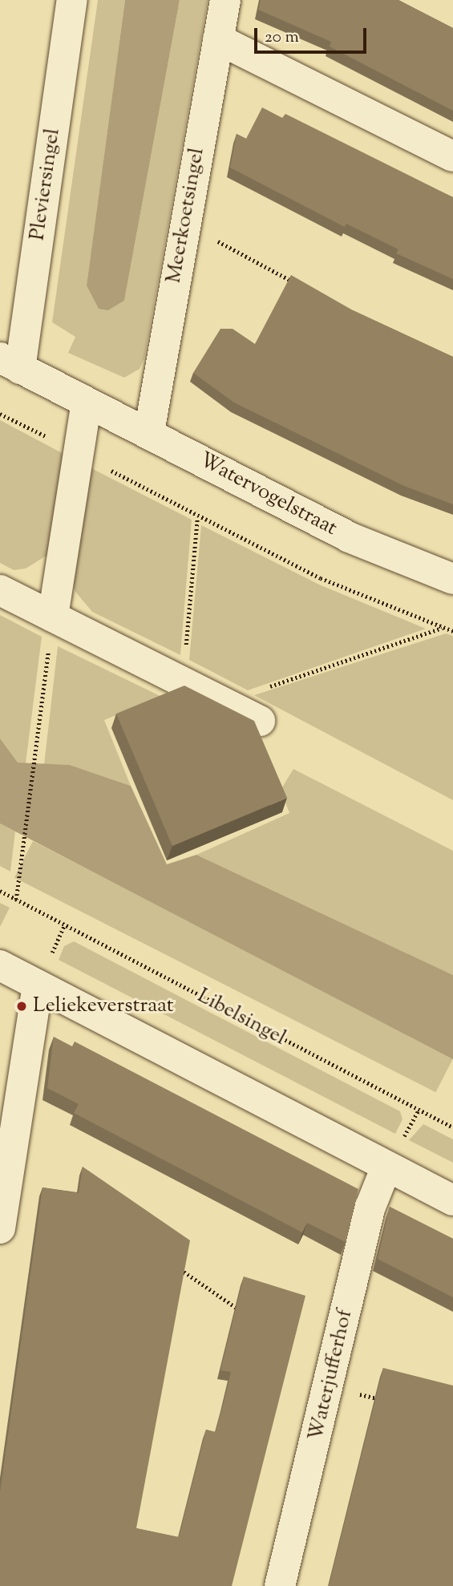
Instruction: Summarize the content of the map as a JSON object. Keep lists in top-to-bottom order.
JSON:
{
  "streets": {
    "street": [
      "Pleviersingel",
      "Meerkoetsingel",
      "Watervogelstraat",
      "Waterjufferhof"
    ],
    "path": ["Libelsingel"]
  },
  "crossings": [
    ["Pleviersingel", "Watervogelstraat"],
    ["Meerkoetsingel", "Watervogelstraat"]
  ],
  "places": ["Leliekeverstraat"],
  "scale_bar": "20 m"
}
